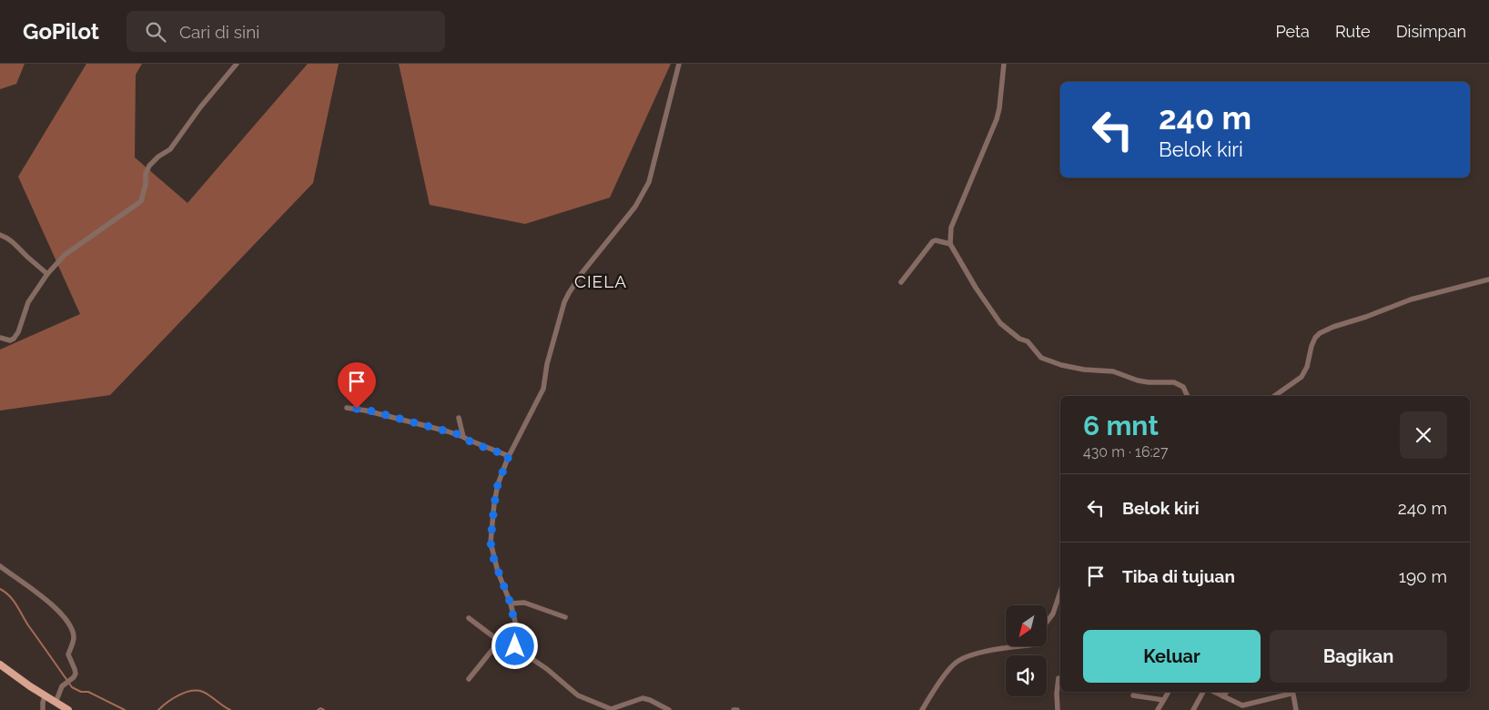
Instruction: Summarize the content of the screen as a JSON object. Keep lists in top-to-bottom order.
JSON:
{
  "districts": ["CIELA"],
  "north": "bottom left",
  "page": {
    "header": "GoPilot",
    "search": "Cari di sini",
    "nav": ["Peta", "Rute", "Disimpan"],
    "turn": ["240 m", "Belok kiri"],
    "heading": ["6 mnt", "430 m · 16:27"],
    "list": [
      {
        "name": "Belok kiri",
        "value": "240 m"
      },
      {
        "name": "Tiba di tujuan",
        "value": "190 m"
      }
    ],
    "buttons": ["Keluar", "Bagikan"]
  }
}
